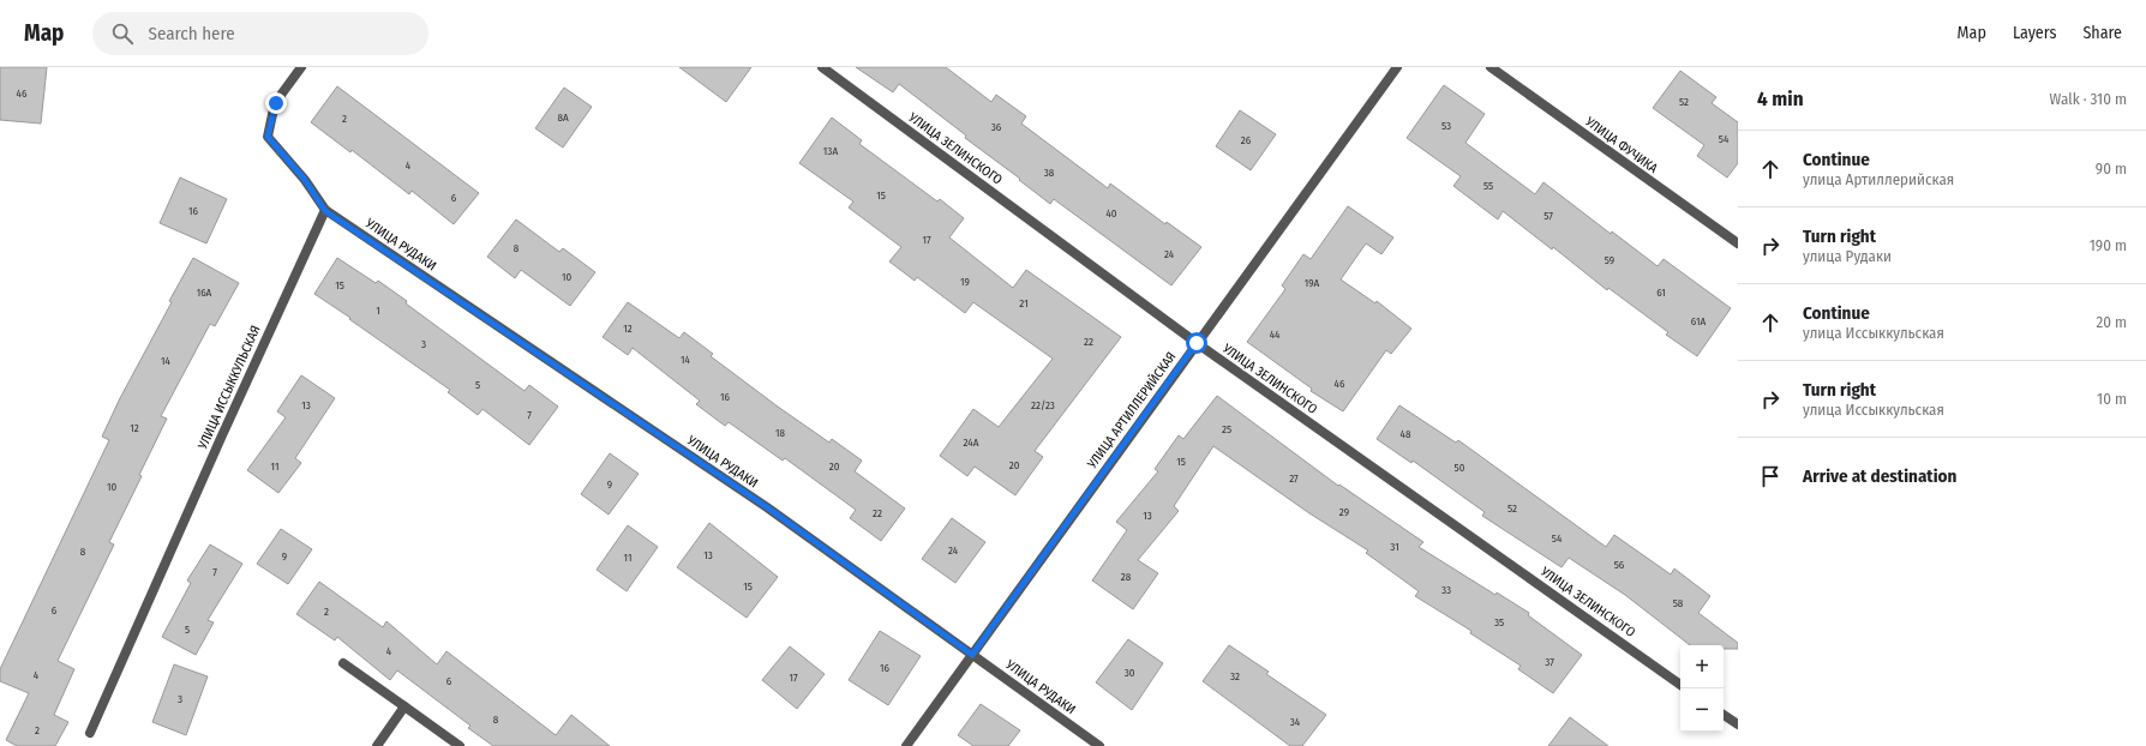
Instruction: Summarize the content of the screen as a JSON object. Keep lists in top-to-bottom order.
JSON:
{
  "streets": {
    "street": [
      "УЛИЦА ФУЧИКА",
      "УЛИЦА ЗЕЛИНСКОГО",
      "УЛИЦА РУДАКИ",
      "УЛИЦА ИССЫККУЛЬСКАЯ",
      "УЛИЦА АРТИЛЛЕРИЙСКАЯ"
    ]
  },
  "crossings": [
    ["УЛИЦА ЗЕЛИНСКОГО", "УЛИЦА АРТИЛЛЕРИЙСКАЯ"],
    ["УЛИЦА РУДАКИ", "УЛИЦА ИССЫККУЛЬСКАЯ"],
    ["УЛИЦА РУДАКИ", "УЛИЦА АРТИЛЛЕРИЙСКАЯ"]
  ],
  "house_numbers": [
    "46",
    "52",
    "8А",
    "2",
    "53",
    "36",
    "54",
    "26",
    "13А",
    "4",
    "38",
    "55",
    "15",
    "6",
    "16",
    "40",
    "57",
    "17",
    "8",
    "24",
    "59",
    "10",
    "19",
    "19А",
    "15",
    "16А",
    "61",
    "21",
    "1",
    "61А",
    "12",
    "44",
    "22",
    "3",
    "14",
    "14",
    "46",
    "5",
    "16",
    "13",
    "22/23",
    "7",
    "12",
    "25",
    "18",
    "48",
    "24А",
    "15",
    "20",
    "11",
    "20",
    "50",
    "27",
    "9",
    "10",
    "52",
    "29",
    "22",
    "13",
    "54",
    "31",
    "24",
    "8",
    "13",
    "9",
    "11",
    "56",
    "7",
    "28",
    "15",
    "33",
    "58",
    "6",
    "2",
    "35",
    "5",
    "4",
    "37",
    "16",
    "30",
    "4",
    "32",
    "17",
    "6",
    "3",
    "8",
    "34",
    "2"
  ],
  "page": {
    "header": "Map",
    "search": "Search here",
    "nav": ["Map", "Layers", "Share"],
    "heading": ["4 min", "Walk · 310 m"],
    "list": [
      ["Continue", "улица Артиллерийская", "90 m"],
      ["Turn right", "улица Рудаки", "190 m"],
      ["Continue", "улица Иссыккульская", "20 m"],
      ["Turn right", "улица Иссыккульская", "10 m"],
      "Arrive at destination"
    ],
    "map_buttons": ["+", "−"]
  }
}
